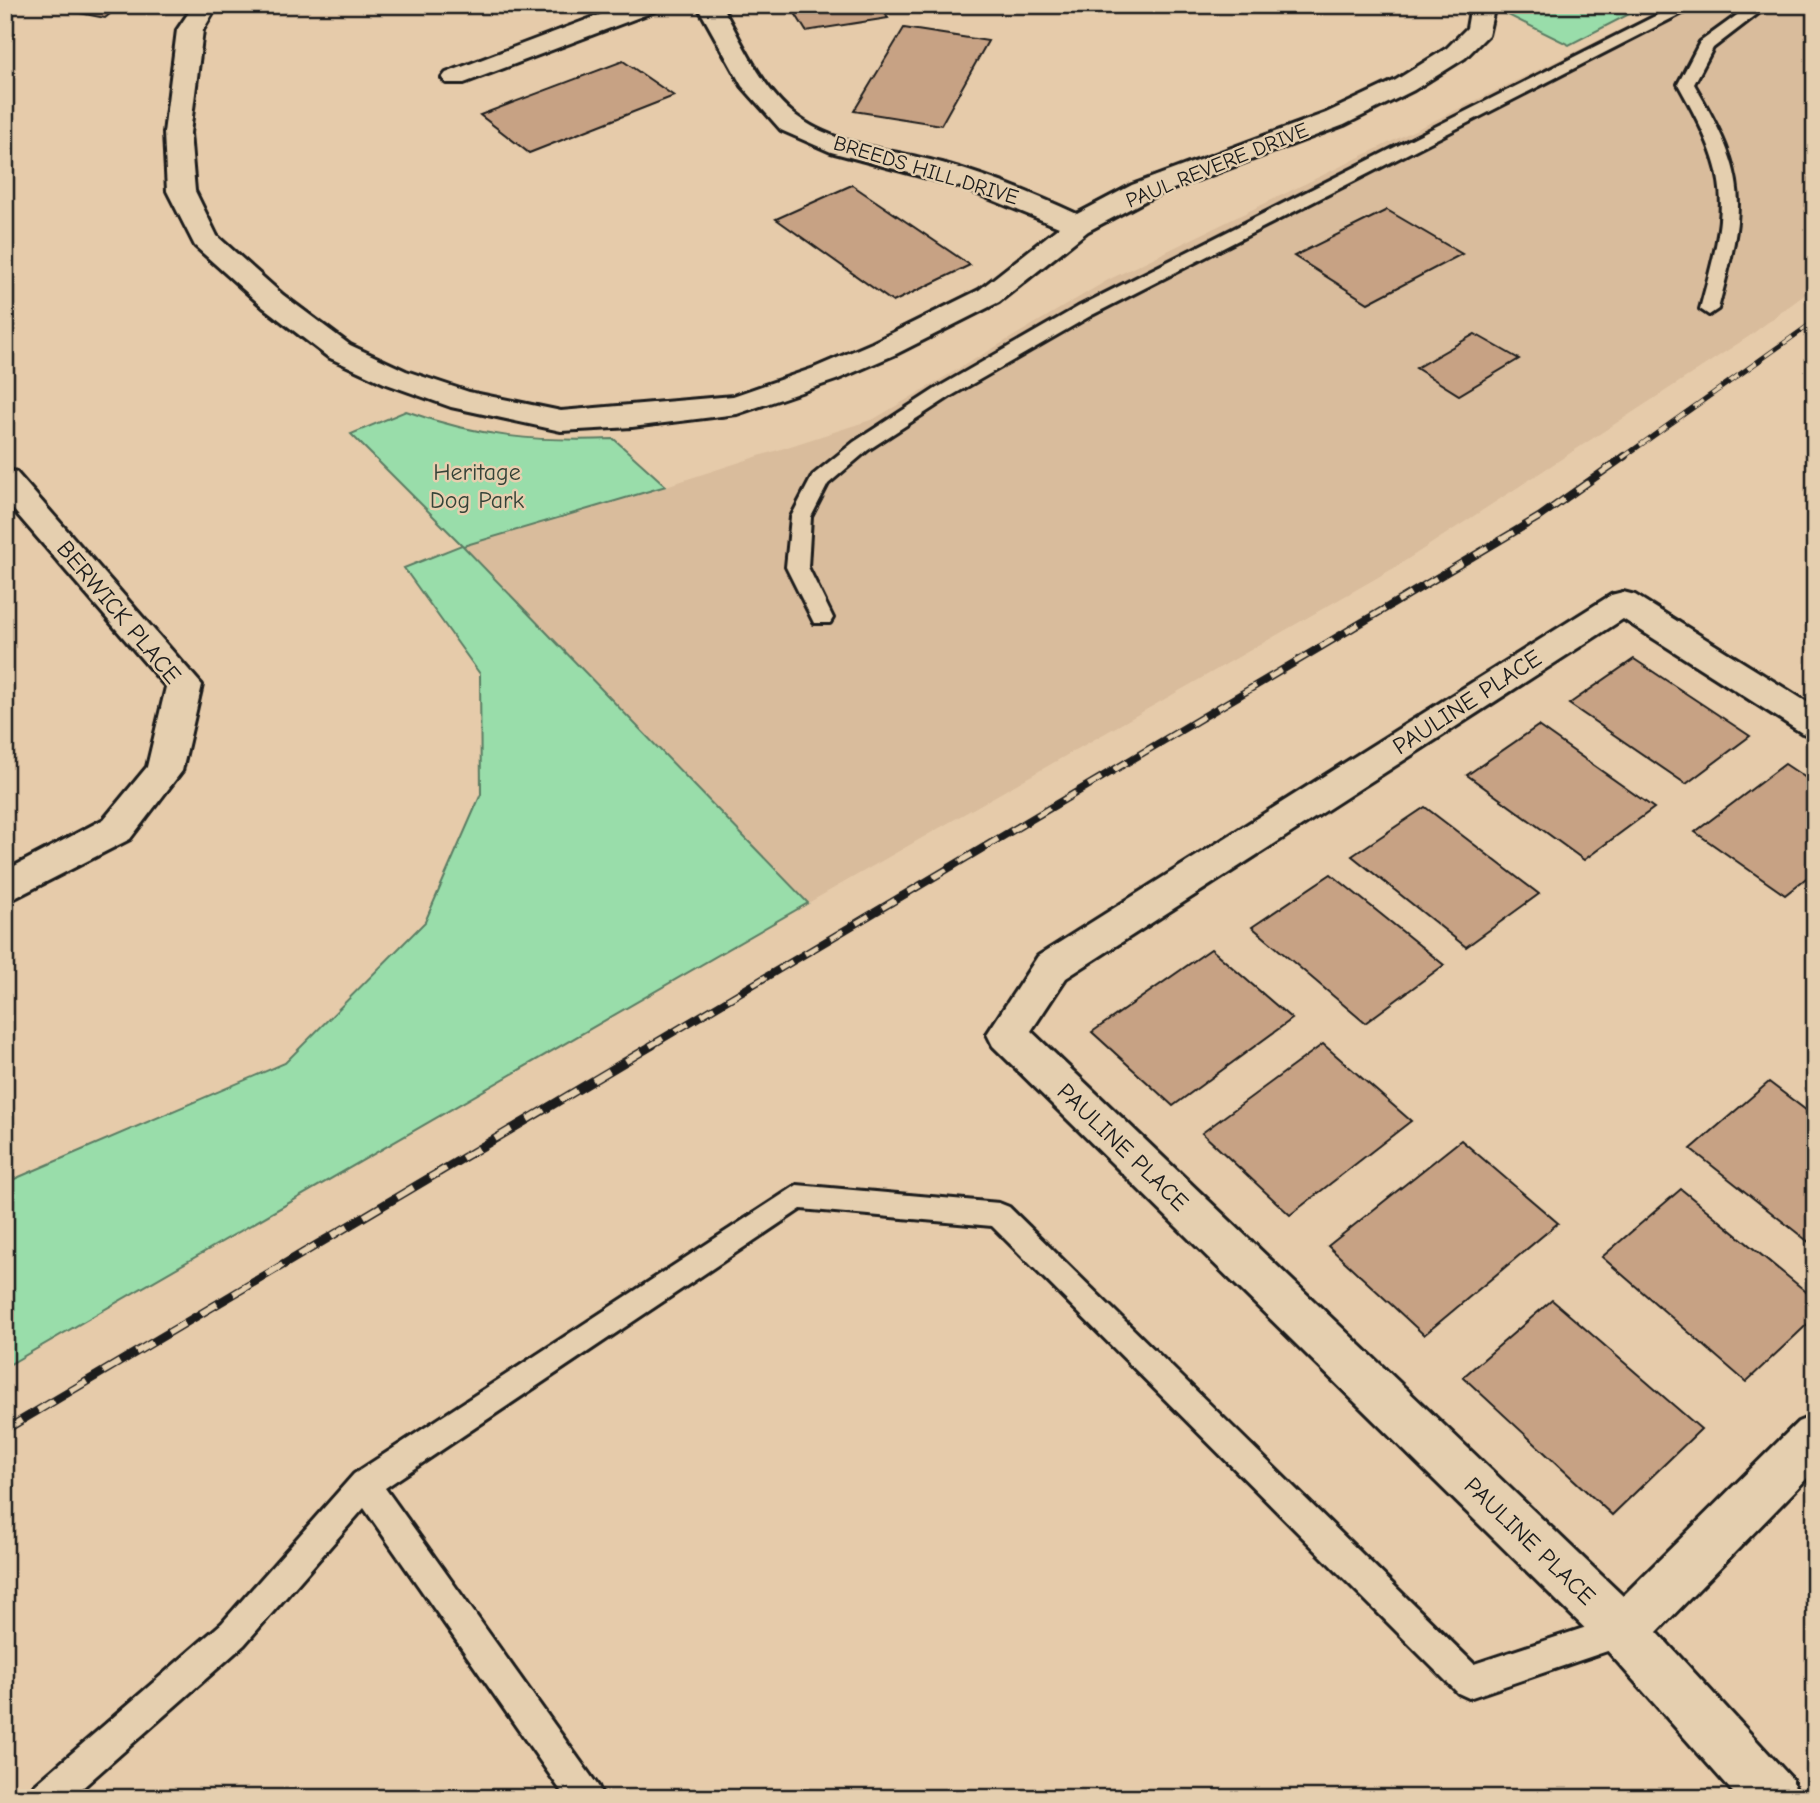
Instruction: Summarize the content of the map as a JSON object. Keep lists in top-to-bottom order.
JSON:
{
  "streets": {
    "street": [
      "PAUL REVERE DRIVE",
      "BREEDS HILL DRIVE",
      "BERWICK PLACE",
      "PAULINE PLACE"
    ]
  },
  "crossings": [
    ["PAUL REVERE DRIVE", "BREEDS HILL DRIVE"]
  ],
  "parks": ["Heritage Dog Park"]
}
